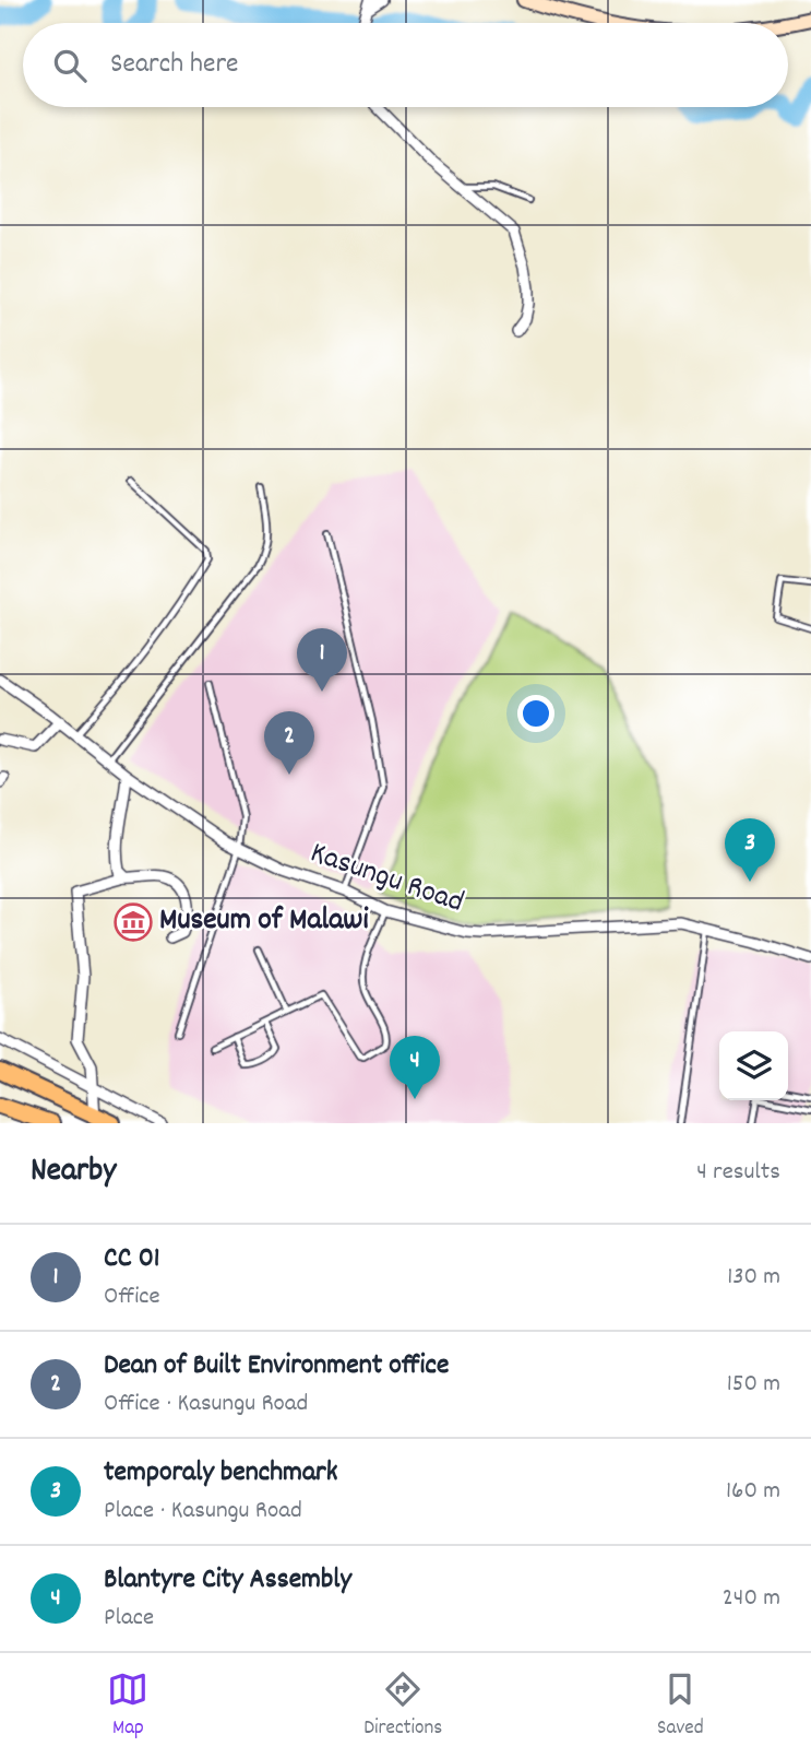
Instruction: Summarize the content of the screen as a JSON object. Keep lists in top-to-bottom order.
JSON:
{
  "streets": {
    "street": ["Kasungu Road"]
  },
  "places": {
    "museum": ["Museum of Malawi"]
  },
  "page": {
    "search": "Search here",
    "pins": [
      "1",
      "2",
      "3",
      "4"
    ],
    "heading": ["Nearby", "4 results"],
    "list": [
      {
        "mark": "1",
        "name": "CC 01",
        "note": "Office",
        "value": "130 m"
      },
      {
        "mark": "2",
        "name": "Dean of Built Environment office",
        "note": "Office · Kasungu Road",
        "value": "150 m"
      },
      {
        "mark": "3",
        "name": "temporaly benchmark",
        "note": "Place · Kasungu Road",
        "value": "160 m"
      },
      {
        "mark": "4",
        "name": "Blantyre City Assembly",
        "note": "Place",
        "value": "240 m"
      }
    ],
    "nav": ["Map", "Directions", "Saved"]
  }
}
